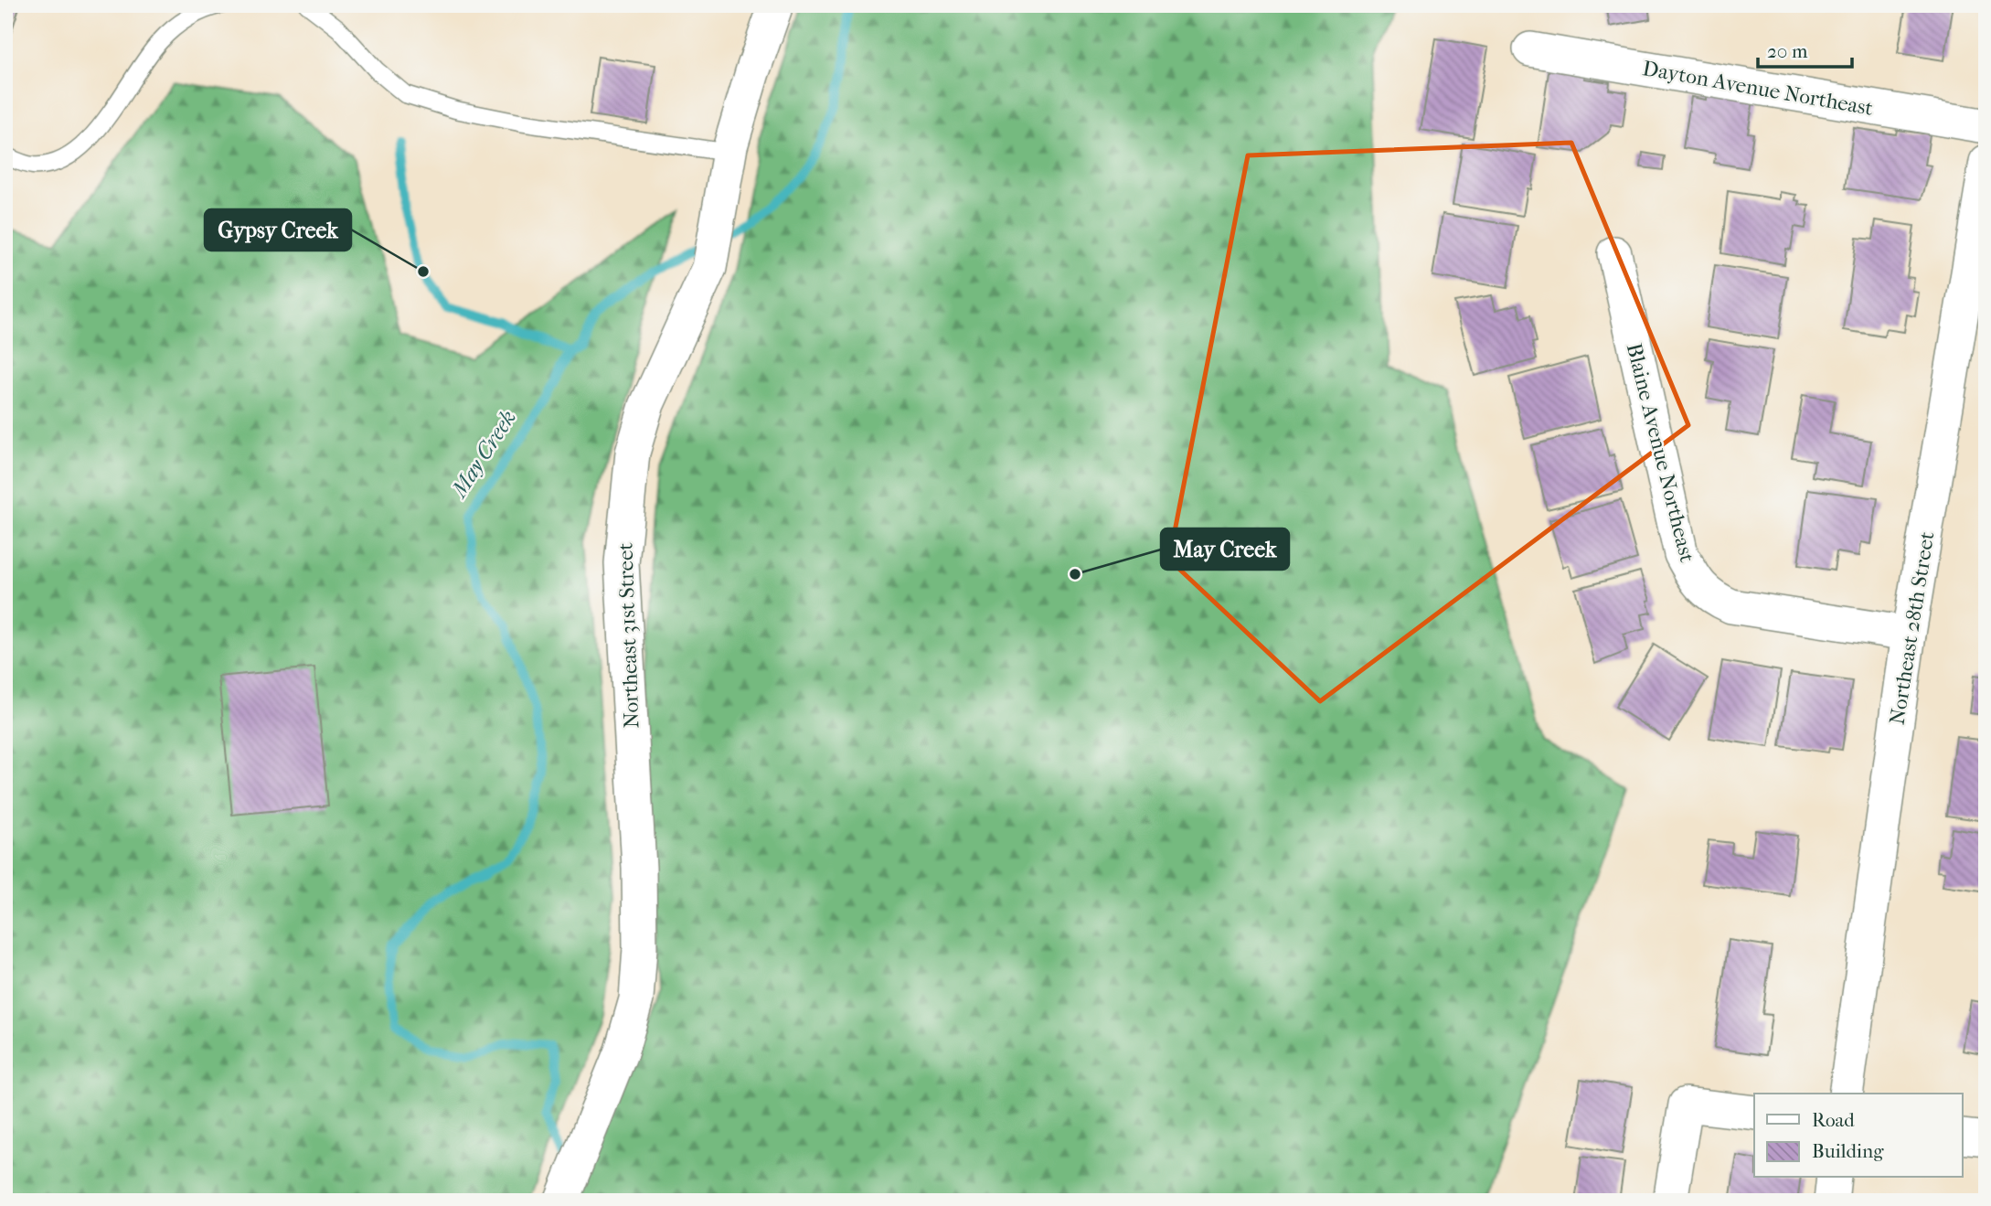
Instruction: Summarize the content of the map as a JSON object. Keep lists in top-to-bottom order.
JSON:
{
  "streets": {
    "street": [
      "Dayton Avenue Northeast",
      "Blaine Avenue Northeast",
      "Northeast 28th Street",
      "Northeast 31st Street"
    ]
  },
  "crossings": [
    ["Blaine Avenue Northeast", "Northeast 28th Street"]
  ],
  "water": ["May Creek"],
  "places": ["Gypsy Creek", "May Creek"],
  "legend": ["Road", "Building"],
  "scale_bar": "20 m"
}
